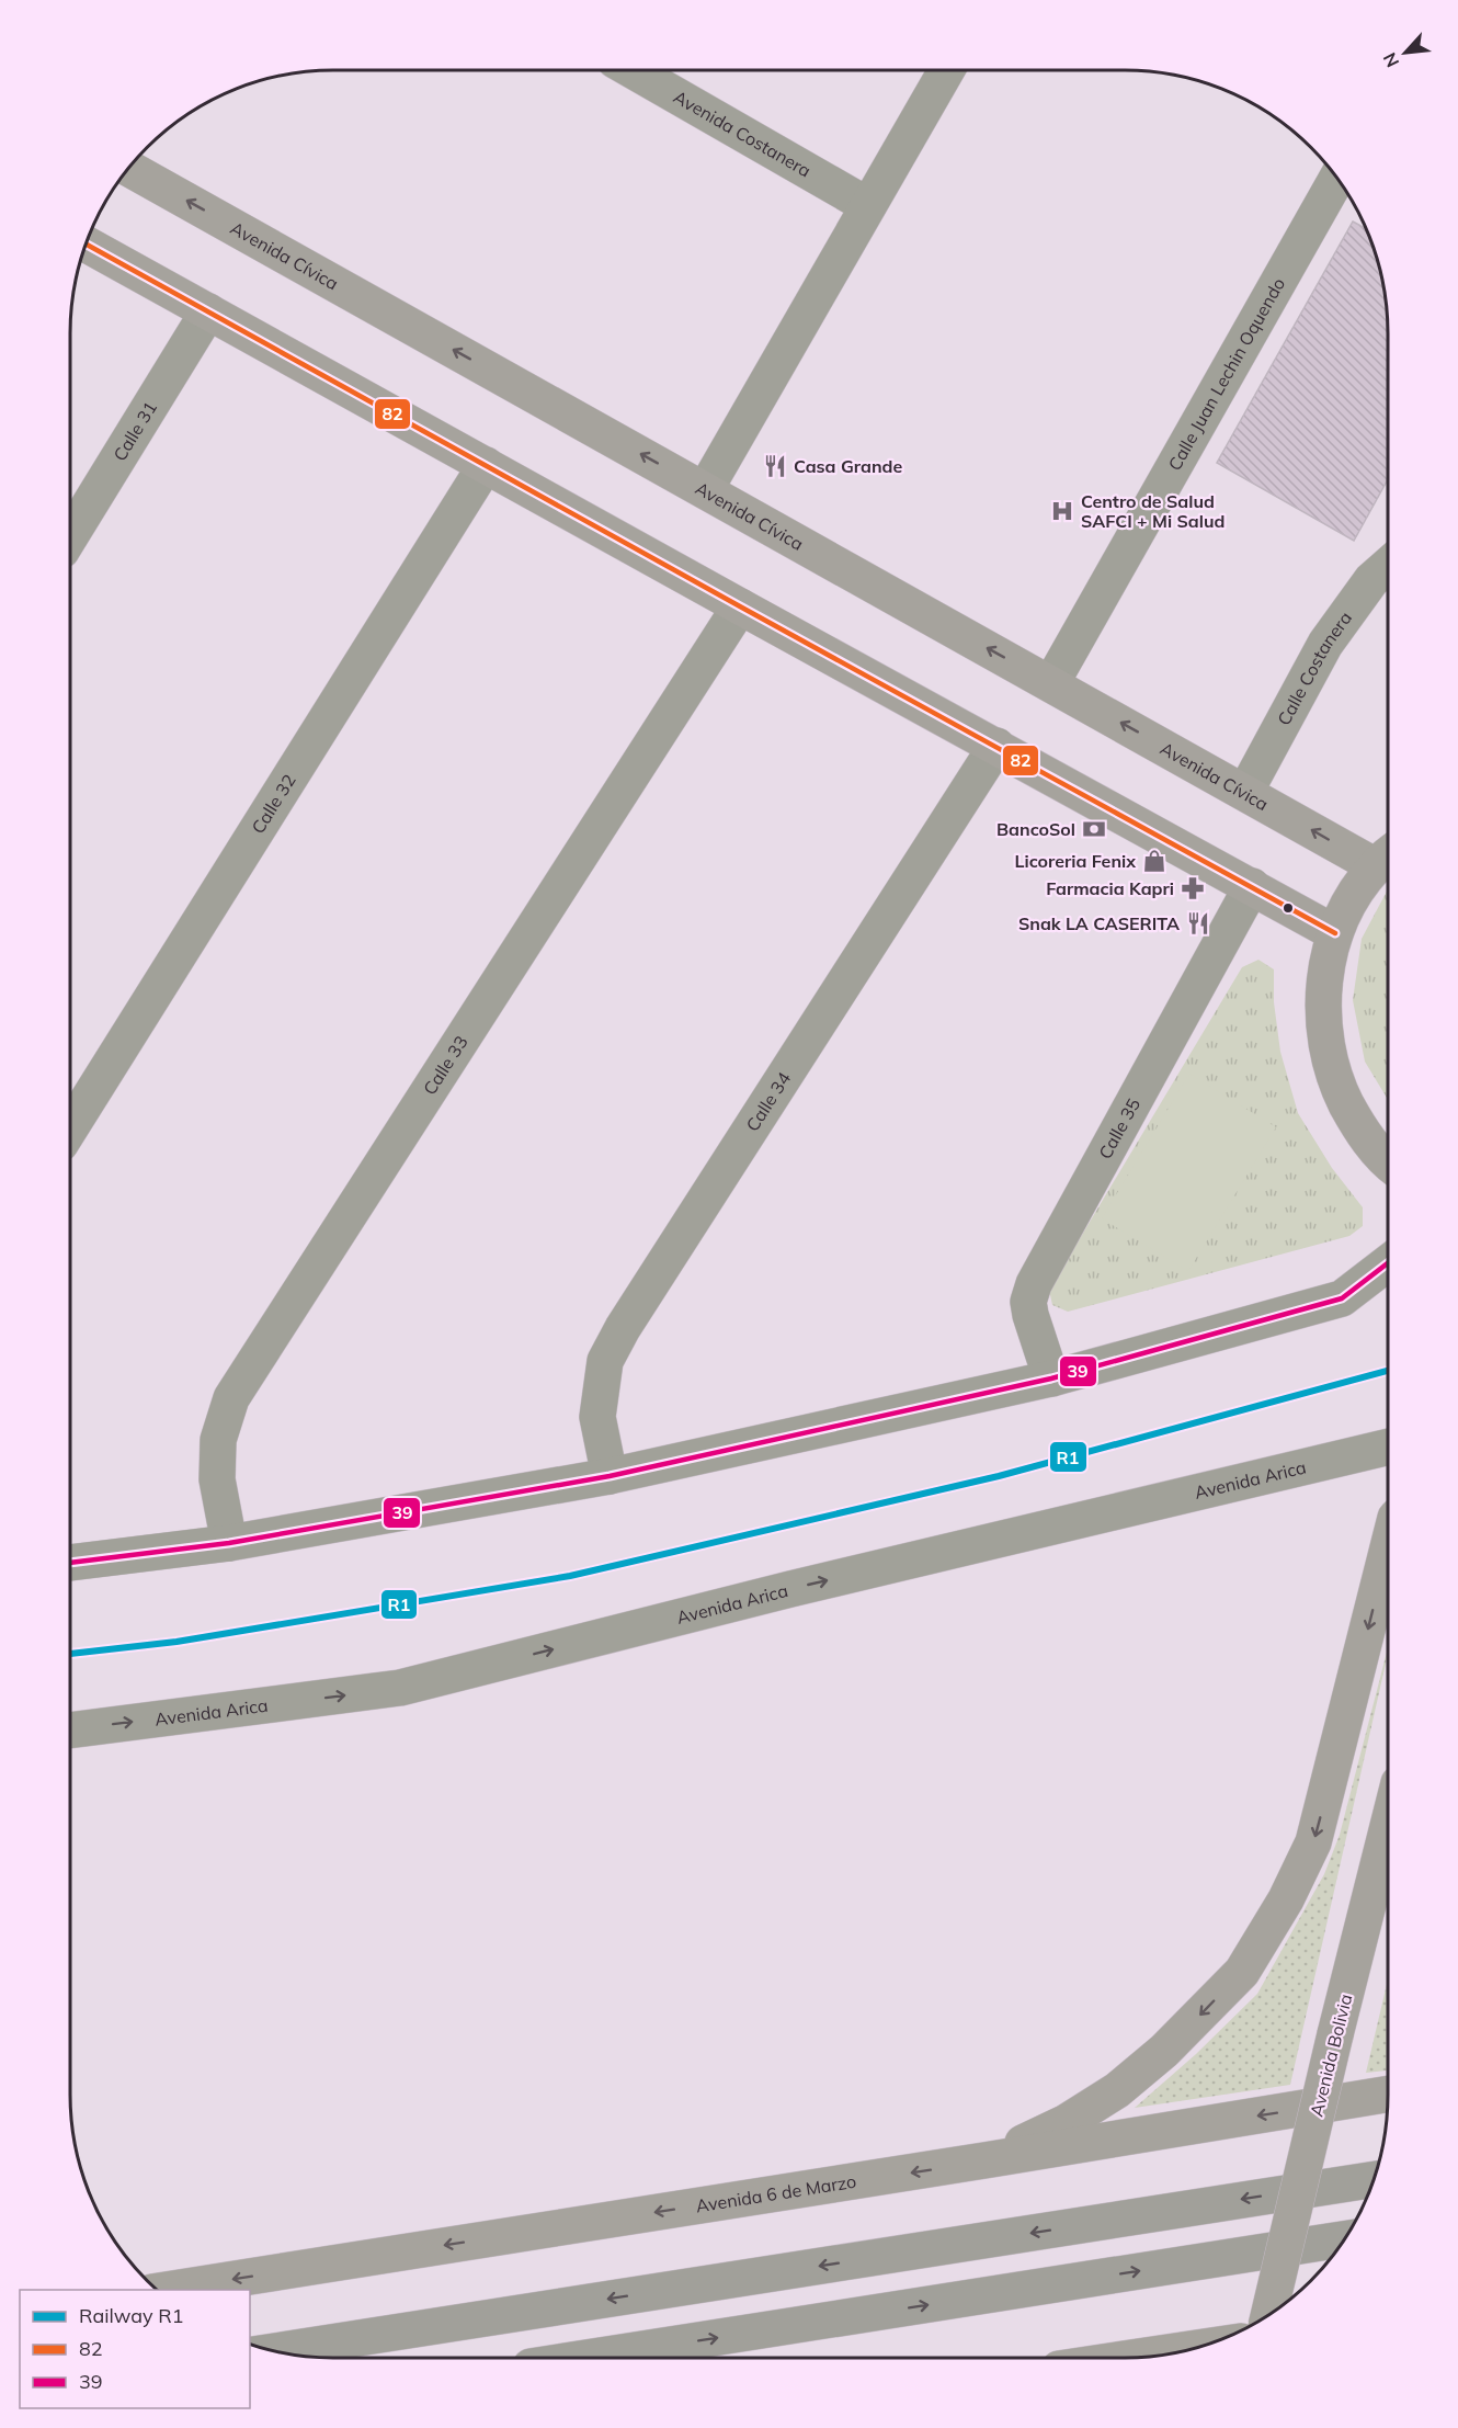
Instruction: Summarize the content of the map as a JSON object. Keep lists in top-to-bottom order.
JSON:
{
  "streets": {
    "main road": ["Avenida Cívica", "Avenida Bolivia", "Avenida 6 de Marzo"],
    "street": [
      "Avenida Costanera",
      "Calle Juan Lechin Oquendo",
      "Calle 31",
      "Calle Costanera",
      "Calle 32",
      "Calle 33",
      "Calle 34",
      "Calle 35",
      "Avenida Arica"
    ]
  },
  "crossings": [
    ["Avenida Cívica", "Calle Juan Lechin Oquendo"],
    ["Avenida Cívica", "Calle Costanera"]
  ],
  "one_way": ["Avenida 6 de Marzo"],
  "places": {
    "restaurant": ["Casa Grande", "Snak LA CASERITA"],
    "hospital": ["Centro de Salud SAFCI + Mi Salud"],
    "bank": ["BancoSol"],
    "shop": ["Licoreria Fenix"],
    "pharmacy": ["Farmacia Kapri"]
  },
  "lines": ["transit line 82", "transit line 39", "rail line R1"],
  "legend": ["Railway R1", "82", "39"],
  "north": "bottom left"
}
